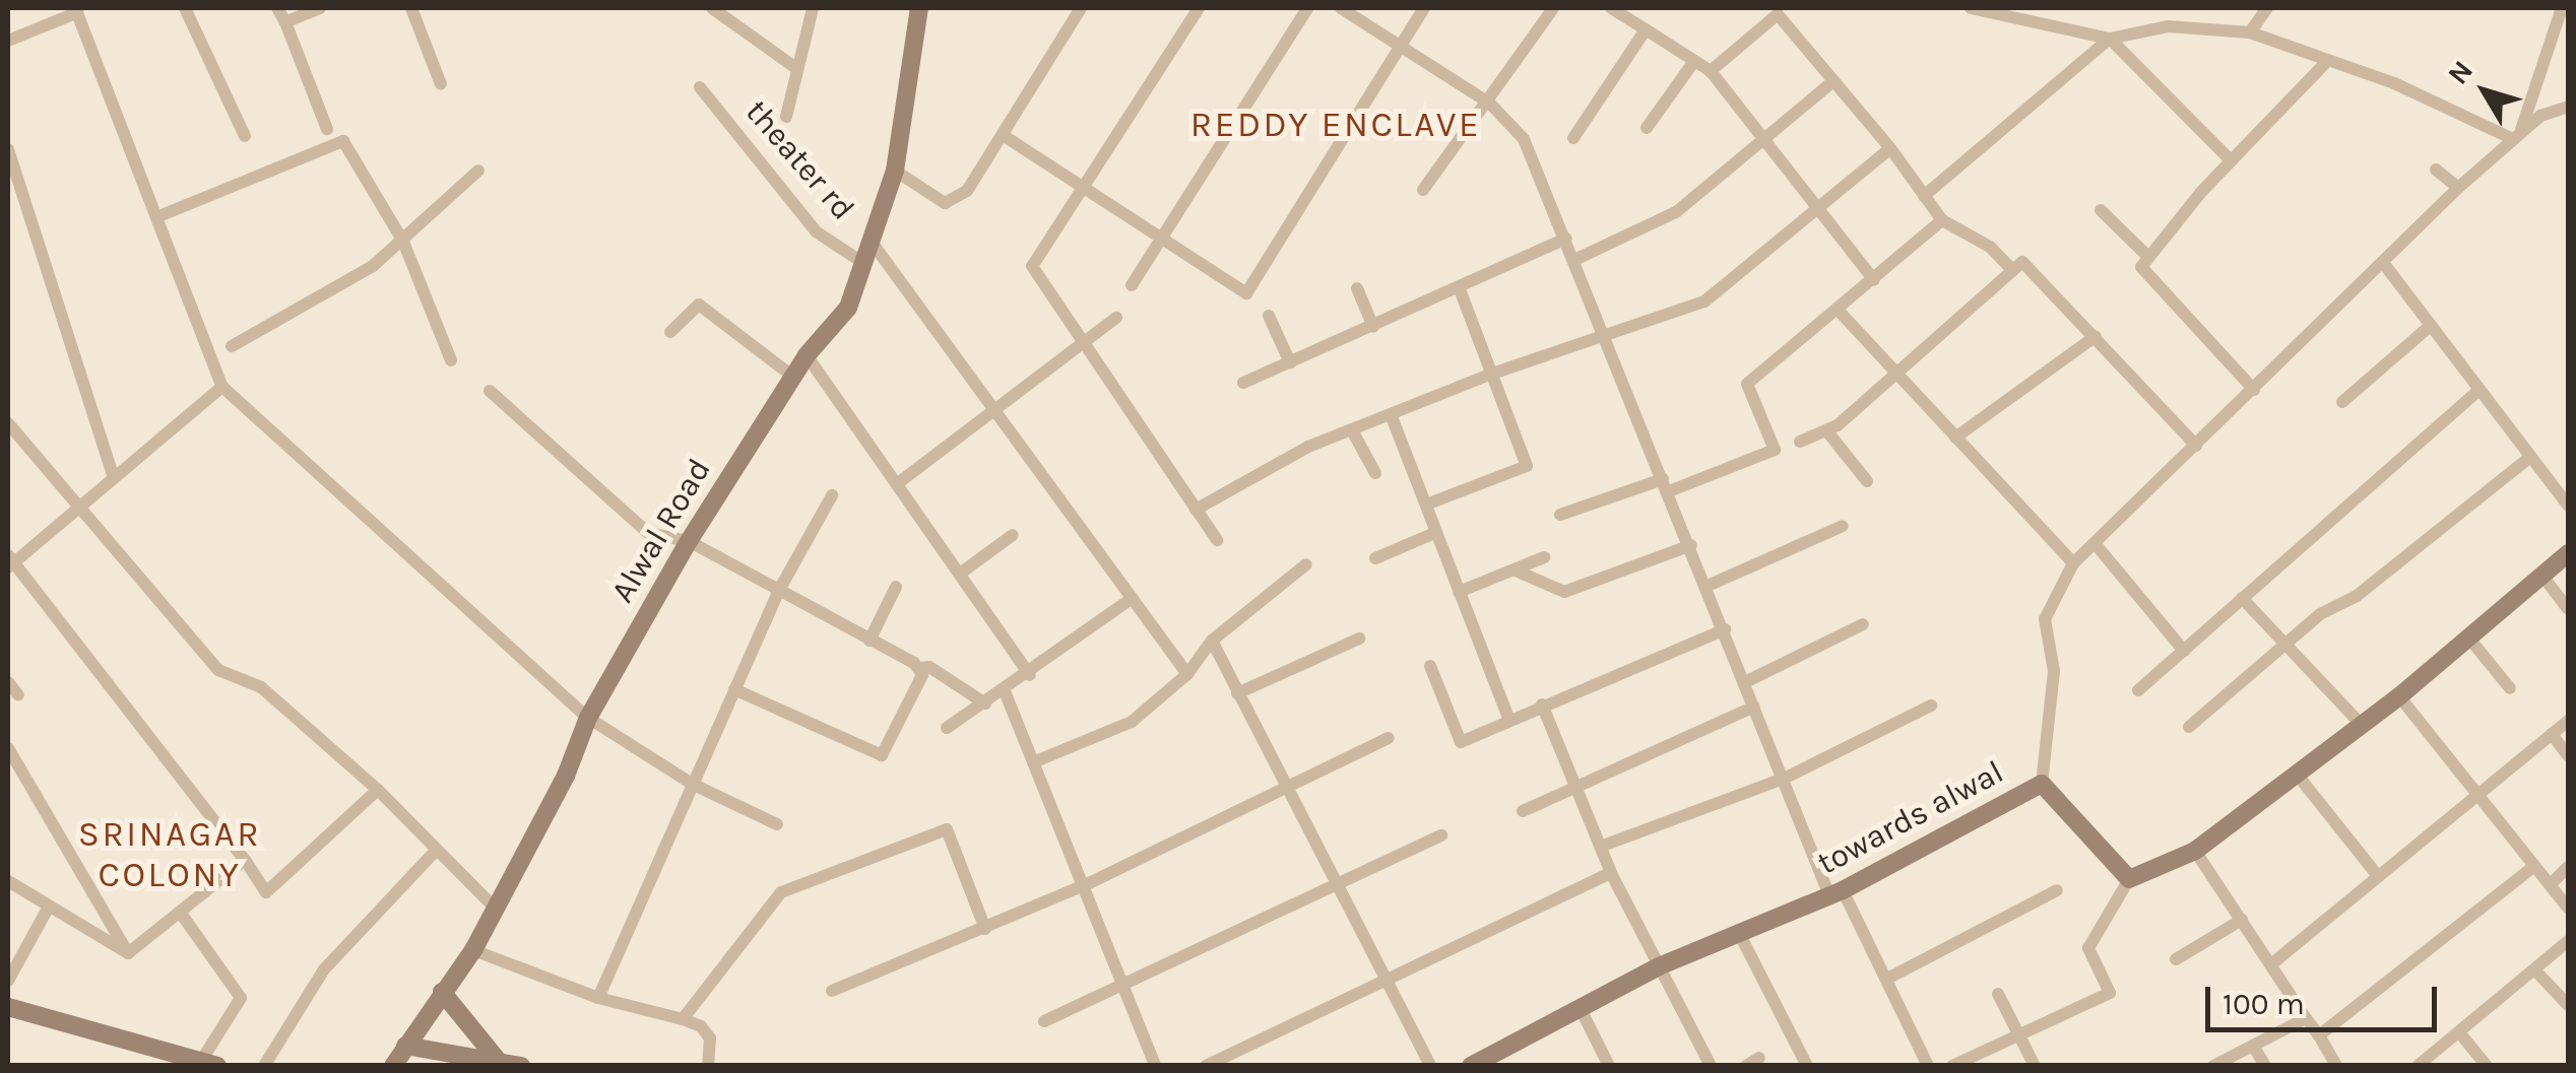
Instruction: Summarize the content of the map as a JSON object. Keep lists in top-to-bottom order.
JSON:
{
  "streets": {
    "main road": ["Alwal Road", "towards alwal"],
    "street": ["theater rd"]
  },
  "crossings": [
    ["theater rd", "Alwal Road"]
  ],
  "districts": ["REDDY ENCLAVE", "SRINAGAR COLONY"],
  "scale_bar": "100 m",
  "north": "top left"
}
